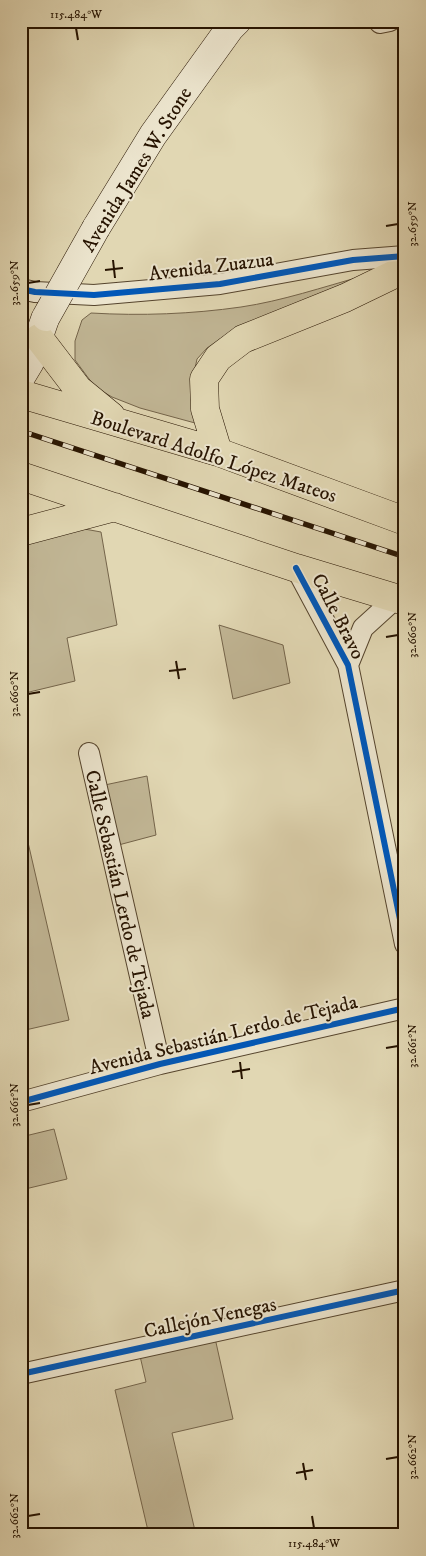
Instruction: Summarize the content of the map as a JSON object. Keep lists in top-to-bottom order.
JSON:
{
  "streets": {
    "main road": ["Avenida James W. Stone", "Boulevard Adolfo López Mateos"],
    "street": [
      "Avenida Zuazua",
      "Calle Bravo",
      "Calle Sebastián Lerdo de Tejada",
      "Avenida Sebastián Lerdo de Tejada",
      "Callejón Venegas"
    ]
  },
  "crossings": [
    ["Calle Sebastián Lerdo de Tejada", "Avenida Sebastián Lerdo de Tejada"]
  ],
  "coordinates": [
    "115.484°W",
    "32.659°N",
    "32.660°N",
    "32.661°N",
    "32.662°N"
  ]
}
